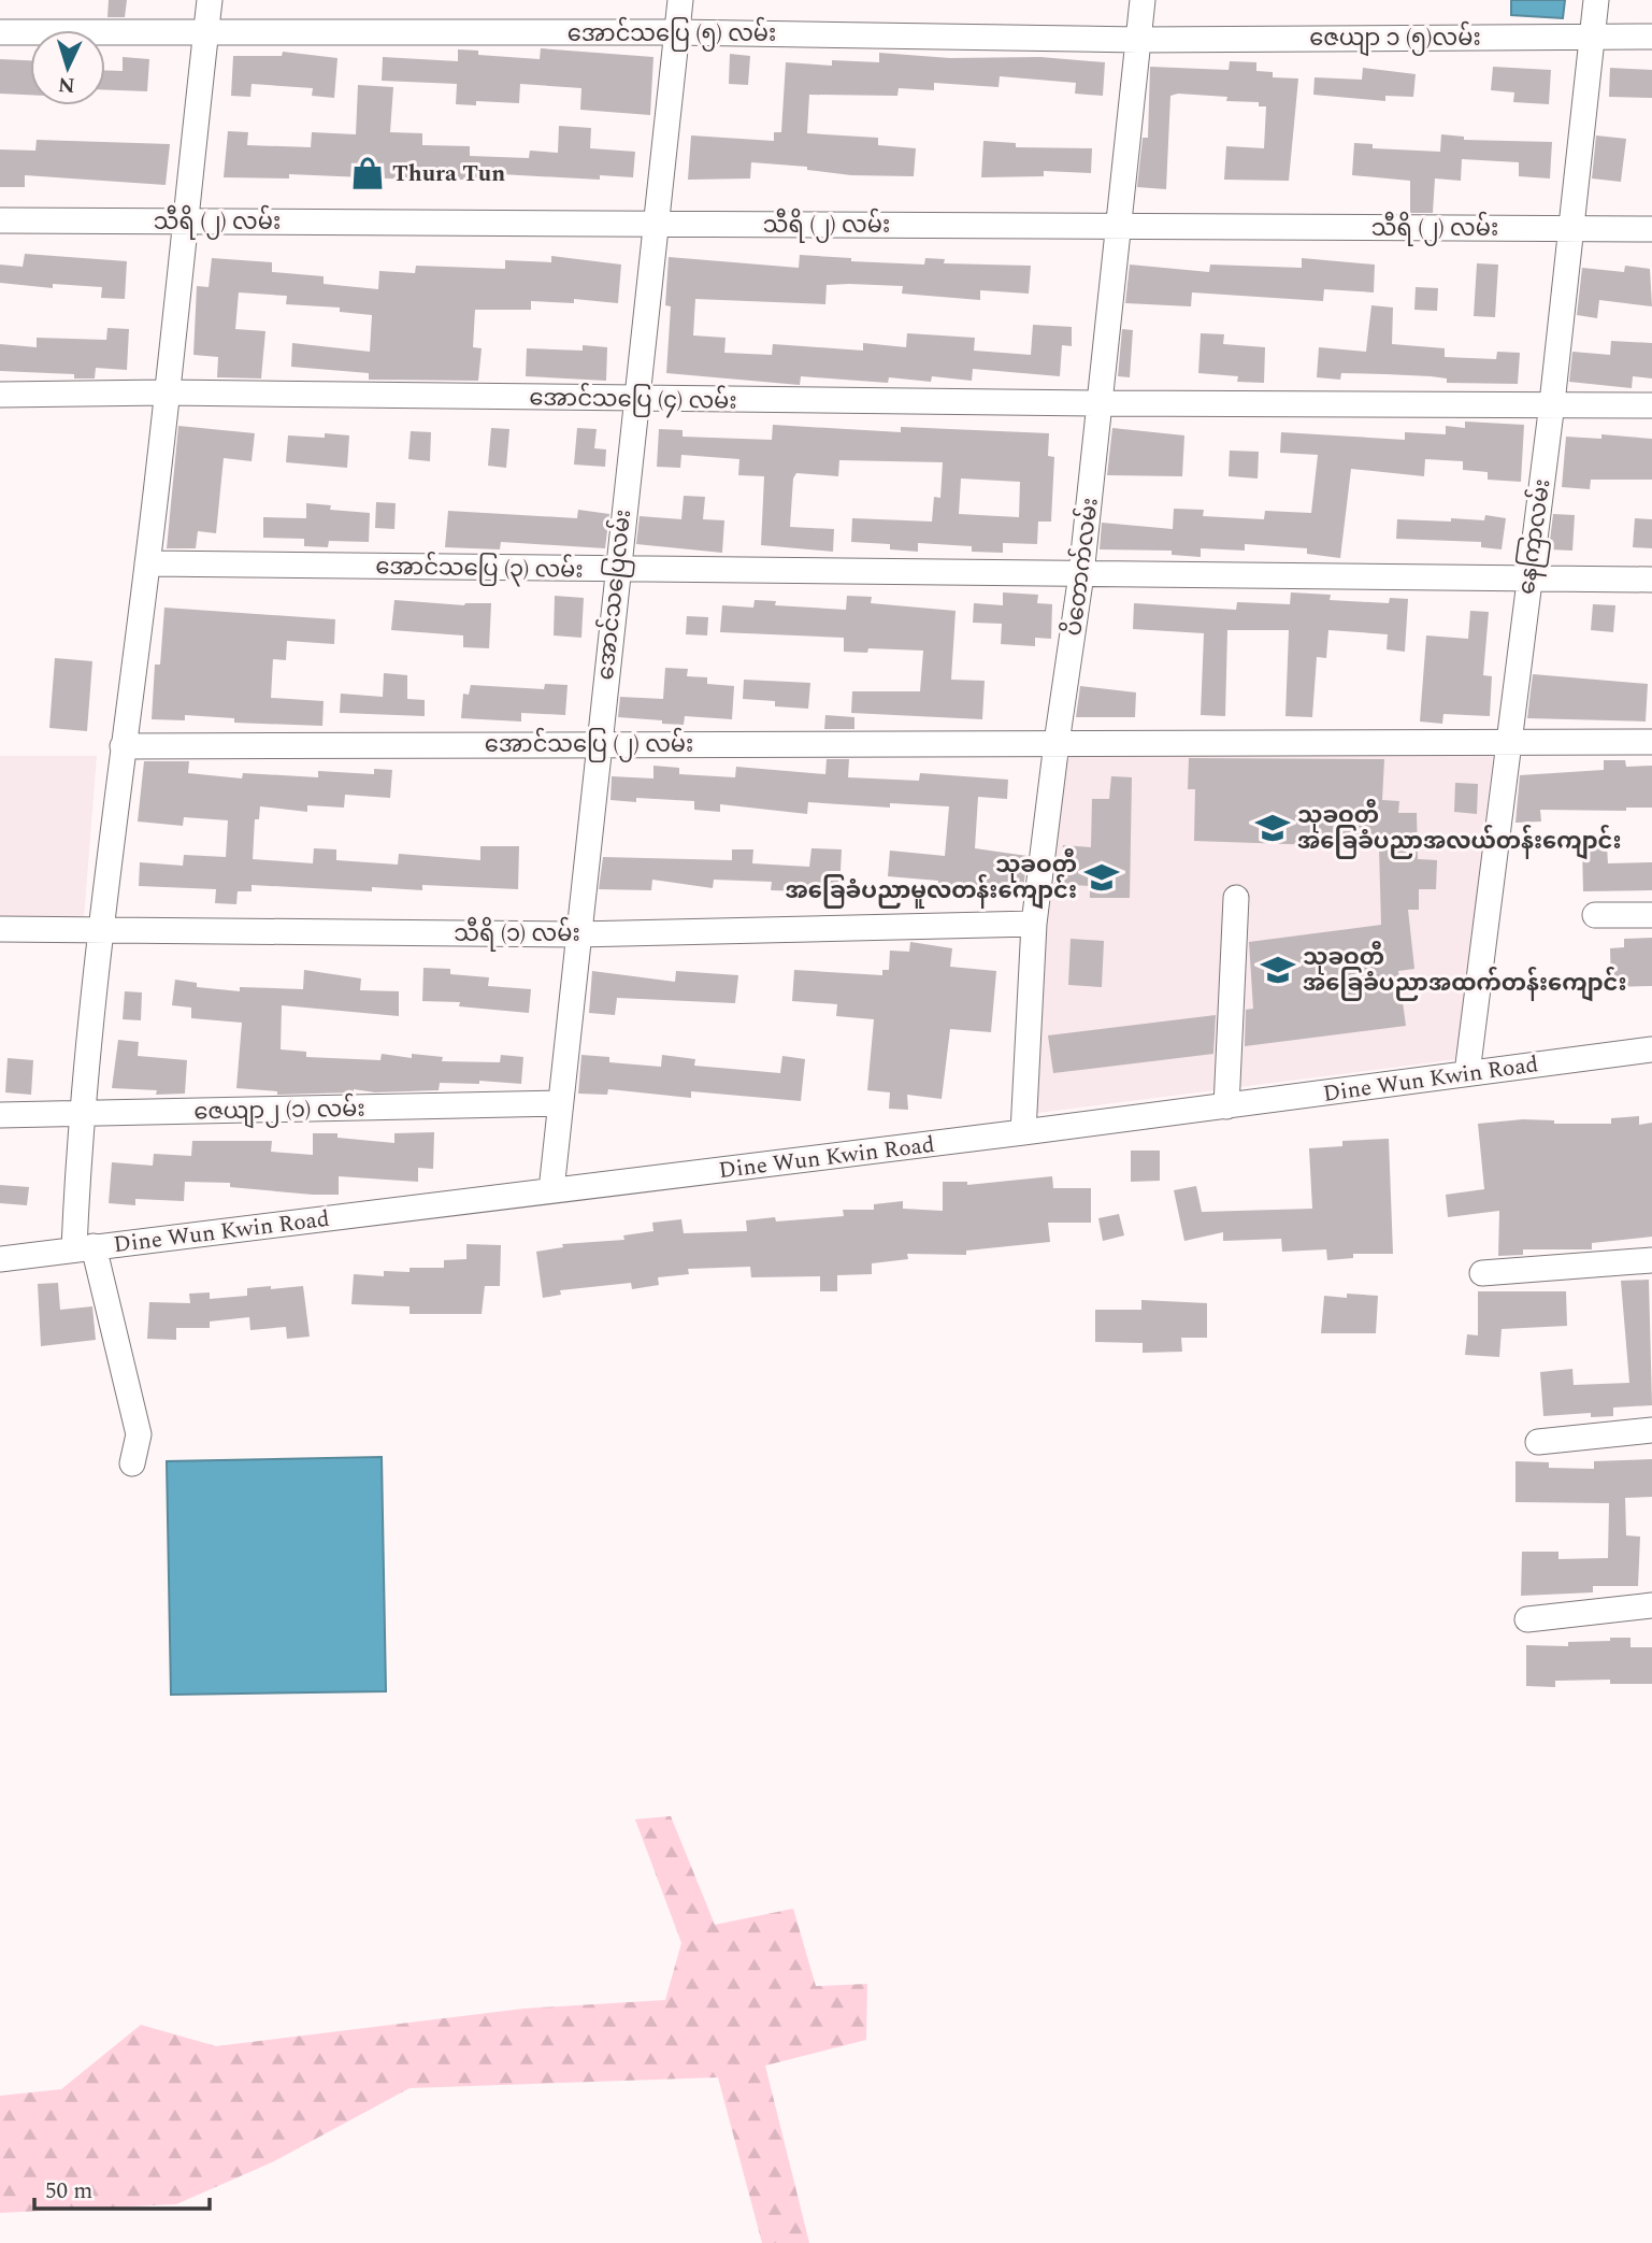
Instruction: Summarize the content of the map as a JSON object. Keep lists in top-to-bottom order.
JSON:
{
  "streets": {
    "street": [
      "အောင်သပြေ (၅) လမ်း",
      "ဇေယျာ ၁ (၅)လမ်း",
      "သီရိ (၂) လမ်း",
      "အောင်သပြေ (၄) လမ်း",
      "နေကြာလမ်း",
      "ပိတောက်လမ်း",
      "အောင်သပြေ (၃) လမ်း",
      "အောင်သပြေလမ်း",
      "အောင်သပြေ (၂) လမ်း",
      "သီရိ (၁) လမ်း",
      "Dine Wun Kwin Road",
      "ဇေယျာ၂ (၁) လမ်း"
    ]
  },
  "crossings": [
    ["အောင်သပြေ (၅) လမ်း", "ဇေယျာ ၁ (၅)လမ်း"],
    ["အောင်သပြေ (၅) လမ်း", "ပိတောက်လမ်း"],
    ["အောင်သပြေ (၅) လမ်း", "အောင်သပြေလမ်း"],
    ["ဇေယျာ ၁ (၅)လမ်း", "နေကြာလမ်း"],
    ["ဇေယျာ ၁ (၅)လမ်း", "ပိတောက်လမ်း"],
    ["သီရိ (၂) လမ်း", "နေကြာလမ်း"],
    ["သီရိ (၂) လမ်း", "ပိတောက်လမ်း"],
    ["သီရိ (၂) လမ်း", "အောင်သပြေလမ်း"],
    ["အောင်သပြေ (၄) လမ်း", "နေကြာလမ်း"],
    ["အောင်သပြေ (၄) လမ်း", "ပိတောက်လမ်း"],
    ["အောင်သပြေ (၄) လမ်း", "အောင်သပြေလမ်း"],
    ["နေကြာလမ်း", "အောင်သပြေ (၃) လမ်း"],
    ["နေကြာလမ်း", "အောင်သပြေ (၂) လမ်း"],
    ["နေကြာလမ်း", "Dine Wun Kwin Road"],
    ["ပိတောက်လမ်း", "အောင်သပြေ (၃) လမ်း"],
    ["ပိတောက်လမ်း", "အောင်သပြေ (၂) လမ်း"],
    ["ပိတောက်လမ်း", "သီရိ (၁) လမ်း"],
    ["ပိတောက်လမ်း", "Dine Wun Kwin Road"],
    ["အောင်သပြေ (၃) လမ်း", "အောင်သပြေလမ်း"],
    ["အောင်သပြေလမ်း", "အောင်သပြေ (၂) လမ်း"],
    ["အောင်သပြေလမ်း", "သီရိ (၁) လမ်း"],
    ["အောင်သပြေလမ်း", "Dine Wun Kwin Road"],
    ["အောင်သပြေလမ်း", "ဇေယျာ၂ (၁) လမ်း"]
  ],
  "places": {
    "shop": ["Thura Tun"],
    "school or university": ["သုခဝတီ အခြေခံပညာအလယ်တန်းကျောင်း", "သုခဝတီ အခြေခံပညာမူလတန်းကျောင်း", "သုခဝတီ အခြေခံပညာအထက်တန်းကျောင်း"]
  },
  "scale_bar": "50 m",
  "north": "bottom"
}
